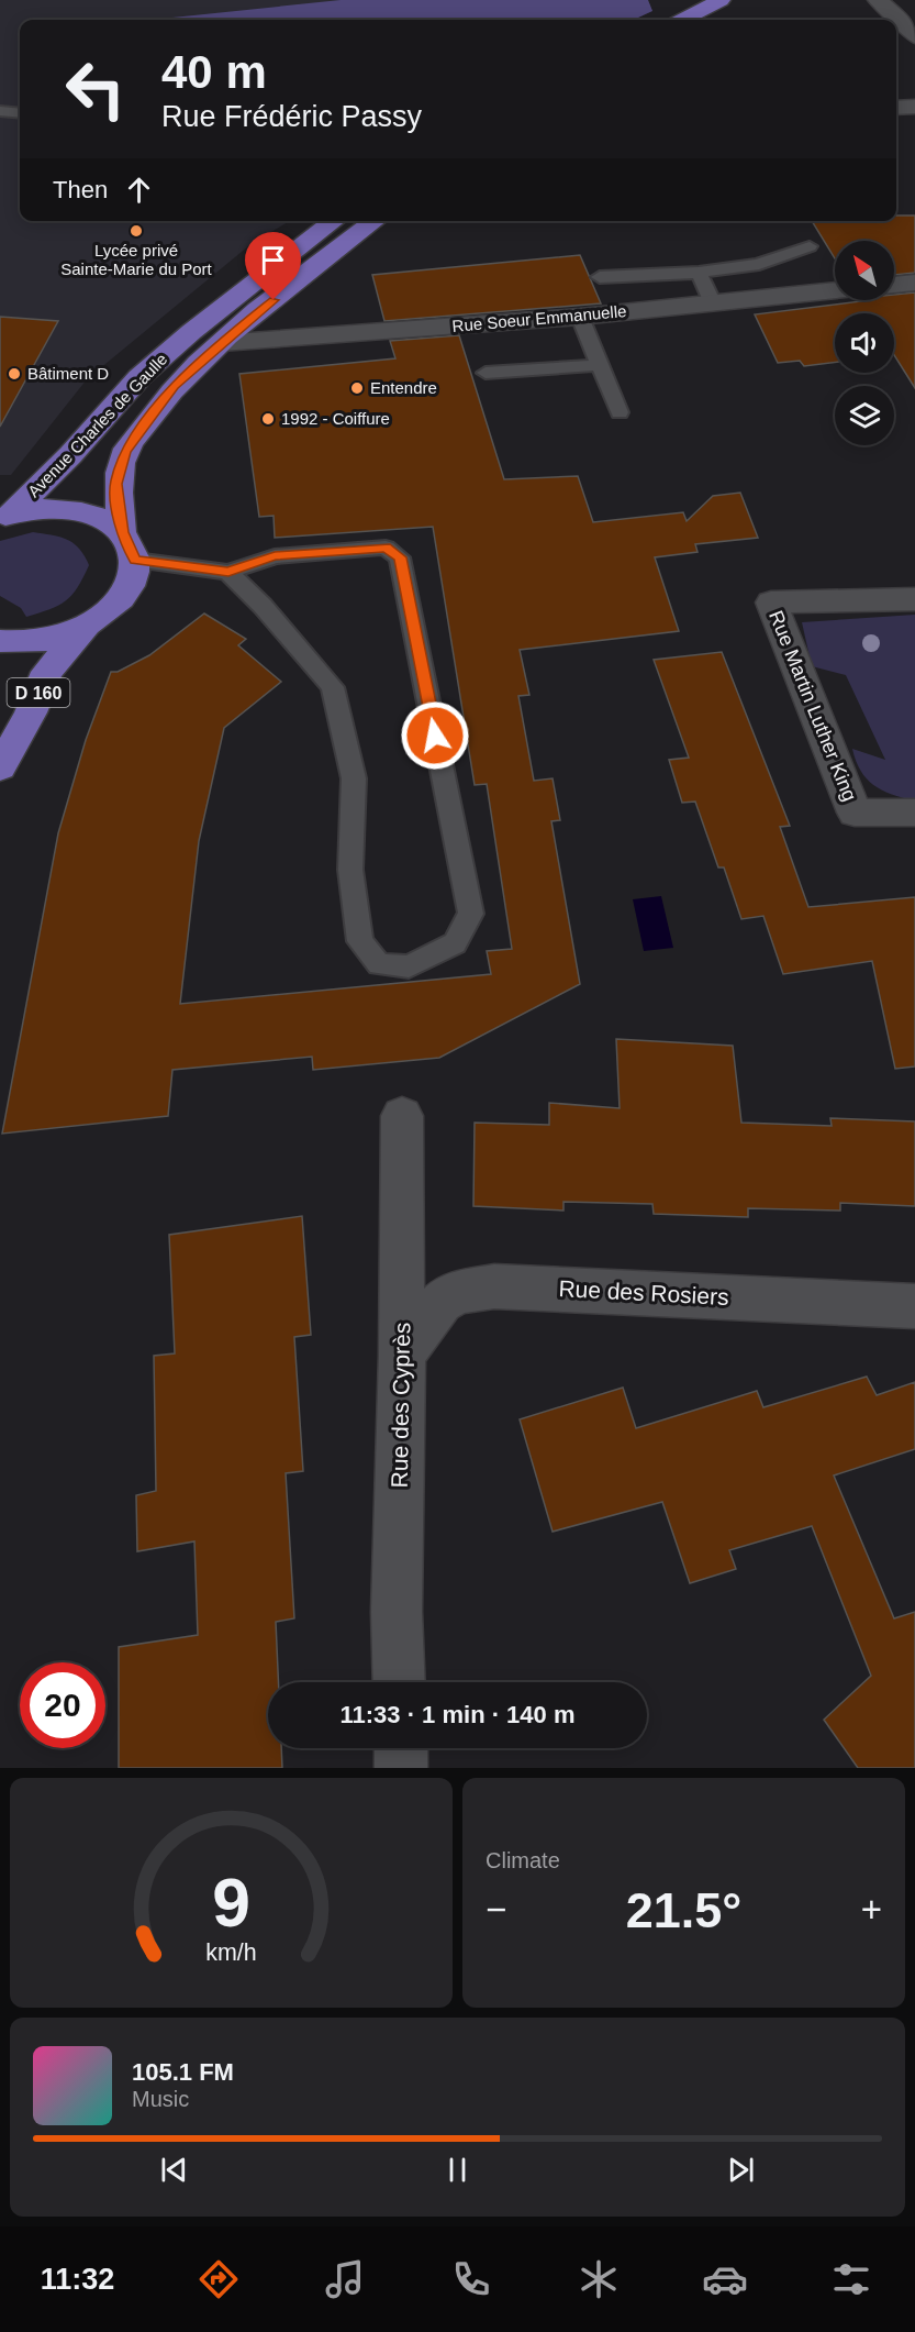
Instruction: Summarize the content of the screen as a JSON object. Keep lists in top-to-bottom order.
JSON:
{
  "streets": {
    "main road": ["Avenue Charles de Gaulle", "D 160"],
    "street": [
      "Rue Soeur Emmanuelle",
      "Rue Martin Luther King",
      "Rue des Rosiers",
      "Rue des Cyprès"
    ]
  },
  "crossings": [
    ["Rue Soeur Emmanuelle", "Avenue Charles de Gaulle"],
    ["Rue des Rosiers", "Rue des Cyprès"]
  ],
  "places": [
    "Lycée privé Sainte-Marie du Port",
    "Bâtiment D",
    "Entendre",
    "1992 - Coiffure"
  ],
  "north": "top left",
  "page": {
    "turn": ["40 m", "Rue Frédéric Passy"],
    "then": "Then",
    "limit": "20",
    "trip": "11:33 · 1 min · 140 m",
    "tile": "Climate",
    "heat": ["−", "21.5°", "+"],
    "song": ["105.1 FM", "Music"],
    "tabs": "11:32",
    "gauge": ["9", "km/h"]
  }
}
